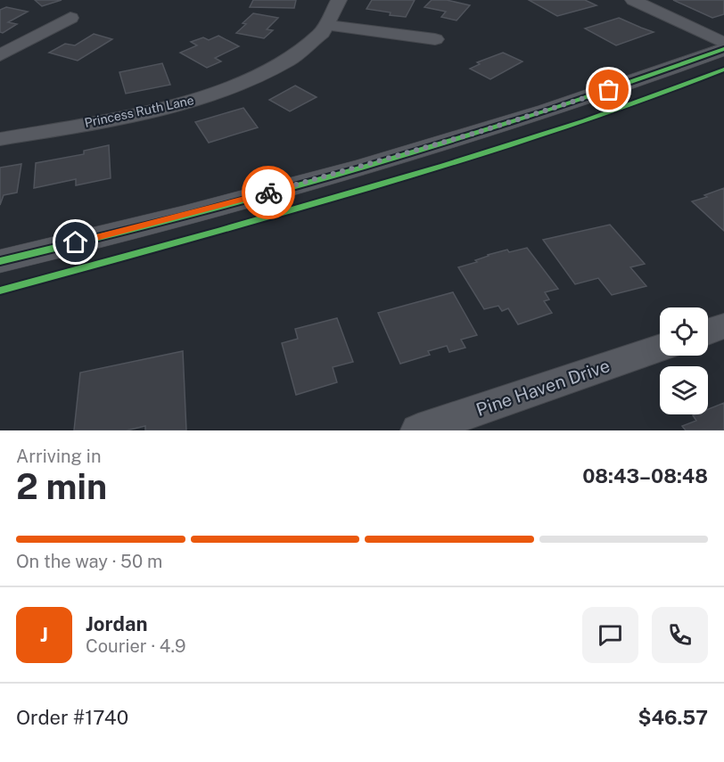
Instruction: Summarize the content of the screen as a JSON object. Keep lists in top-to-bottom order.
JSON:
{
  "streets": {
    "street": ["Princess Ruth Lane", "Pine Haven Drive"]
  },
  "page": {
    "heading": ["2 min", "Arriving in", "08:43–08:48"],
    "panel": [
      "Jordan",
      "Courier · 4.9",
      "Order #1740",
      "$46.57"
    ],
    "bar": "On the way · 50 m",
    "round": "J"
  }
}
